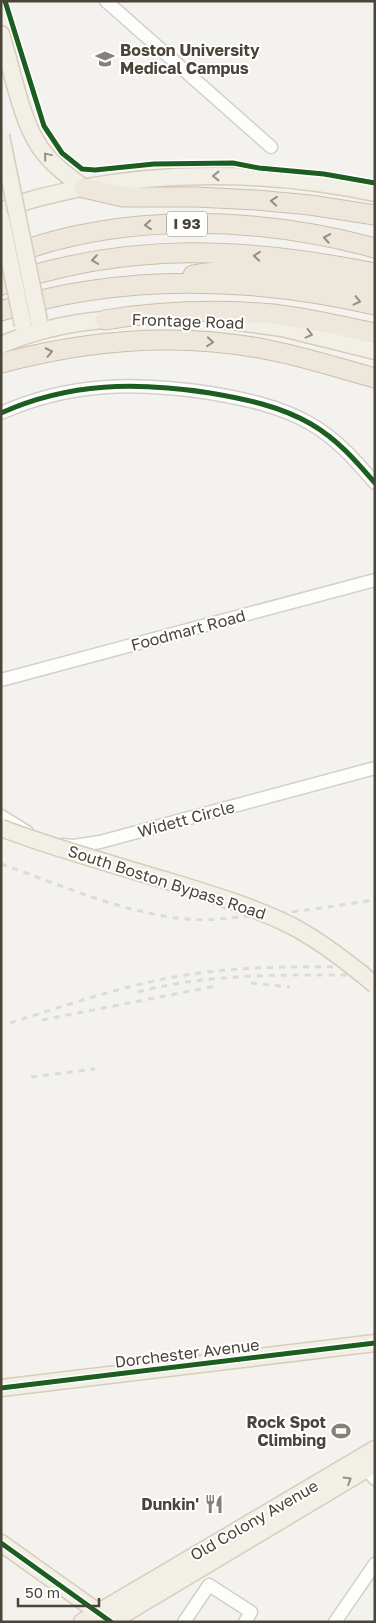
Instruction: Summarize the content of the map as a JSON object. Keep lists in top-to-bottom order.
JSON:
{
  "streets": {
    "highway": ["I 93"],
    "main road": [
      "Frontage Road",
      "South Boston Bypass Road",
      "Dorchester Avenue",
      "Old Colony Avenue"
    ],
    "street": ["Foodmart Road", "Widett Circle"]
  },
  "places": {
    "school or university": ["Boston University Medical Campus"],
    "sports": ["Rock Spot Climbing"],
    "restaurant": ["Dunkin'"]
  },
  "scale_bar": "50 m"
}
